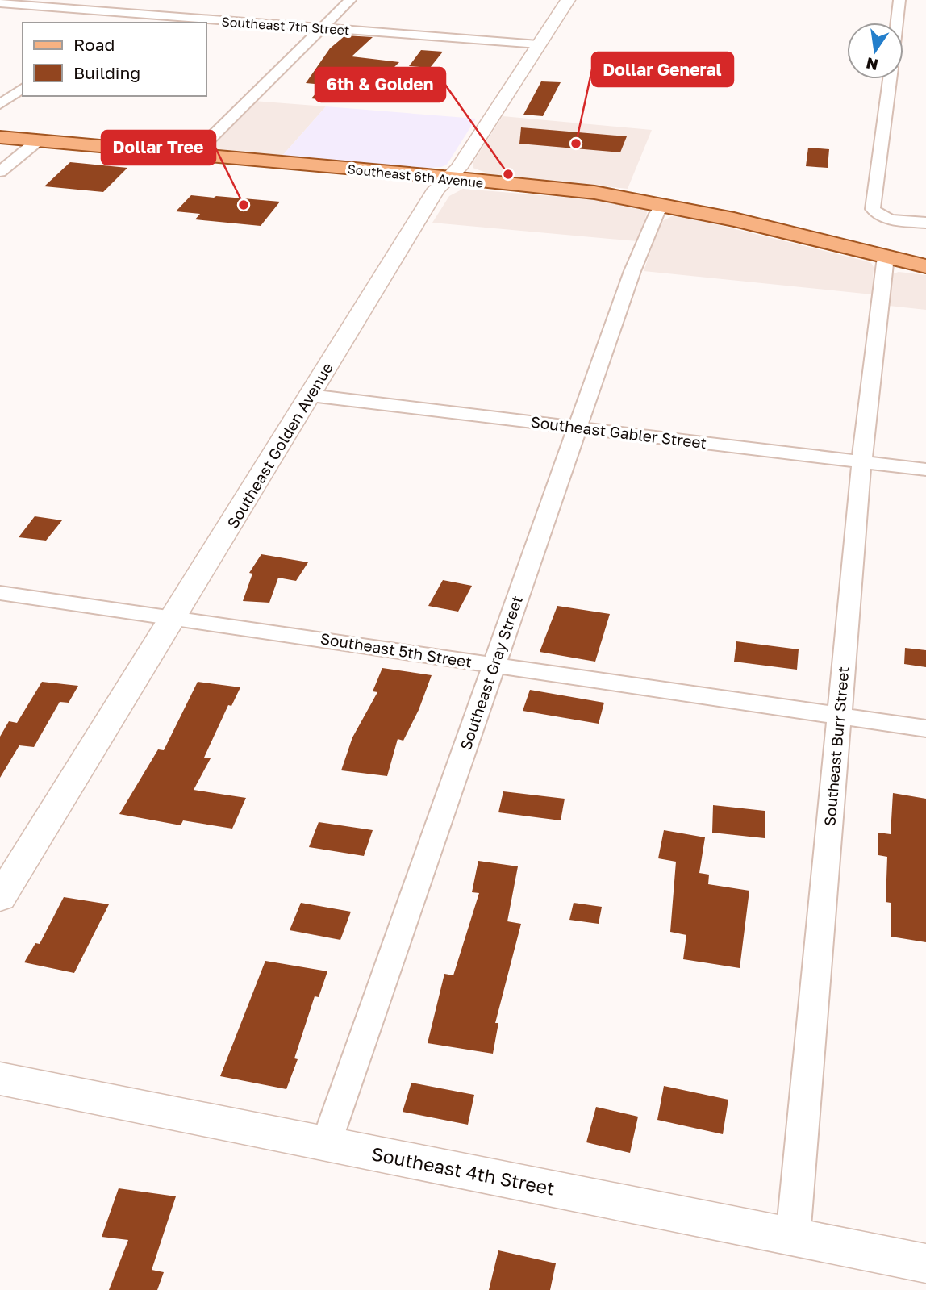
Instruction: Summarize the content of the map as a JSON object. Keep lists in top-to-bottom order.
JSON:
{
  "streets": {
    "main road": ["Southeast 6th Avenue"],
    "street": [
      "Southeast 7th Street",
      "Southeast Gabler Street",
      "Southeast Golden Avenue",
      "Southeast 5th Street",
      "Southeast Gray Street",
      "Southeast Burr Street",
      "Southeast 4th Street"
    ]
  },
  "crossings": [
    ["Southeast 7th Street", "Southeast Golden Avenue"],
    ["Southeast 6th Avenue", "Southeast Golden Avenue"],
    ["Southeast 6th Avenue", "Southeast Gray Street"],
    ["Southeast 6th Avenue", "Southeast Burr Street"],
    ["Southeast Gabler Street", "Southeast Golden Avenue"],
    ["Southeast Gabler Street", "Southeast Gray Street"],
    ["Southeast Gabler Street", "Southeast Burr Street"],
    ["Southeast Golden Avenue", "Southeast 5th Street"],
    ["Southeast 5th Street", "Southeast Gray Street"],
    ["Southeast 5th Street", "Southeast Burr Street"],
    ["Southeast Gray Street", "Southeast 4th Street"],
    ["Southeast Burr Street", "Southeast 4th Street"]
  ],
  "places": ["Dollar General", "6th & Golden", "Dollar Tree"],
  "legend": ["Road", "Building"],
  "north": "bottom"
}
